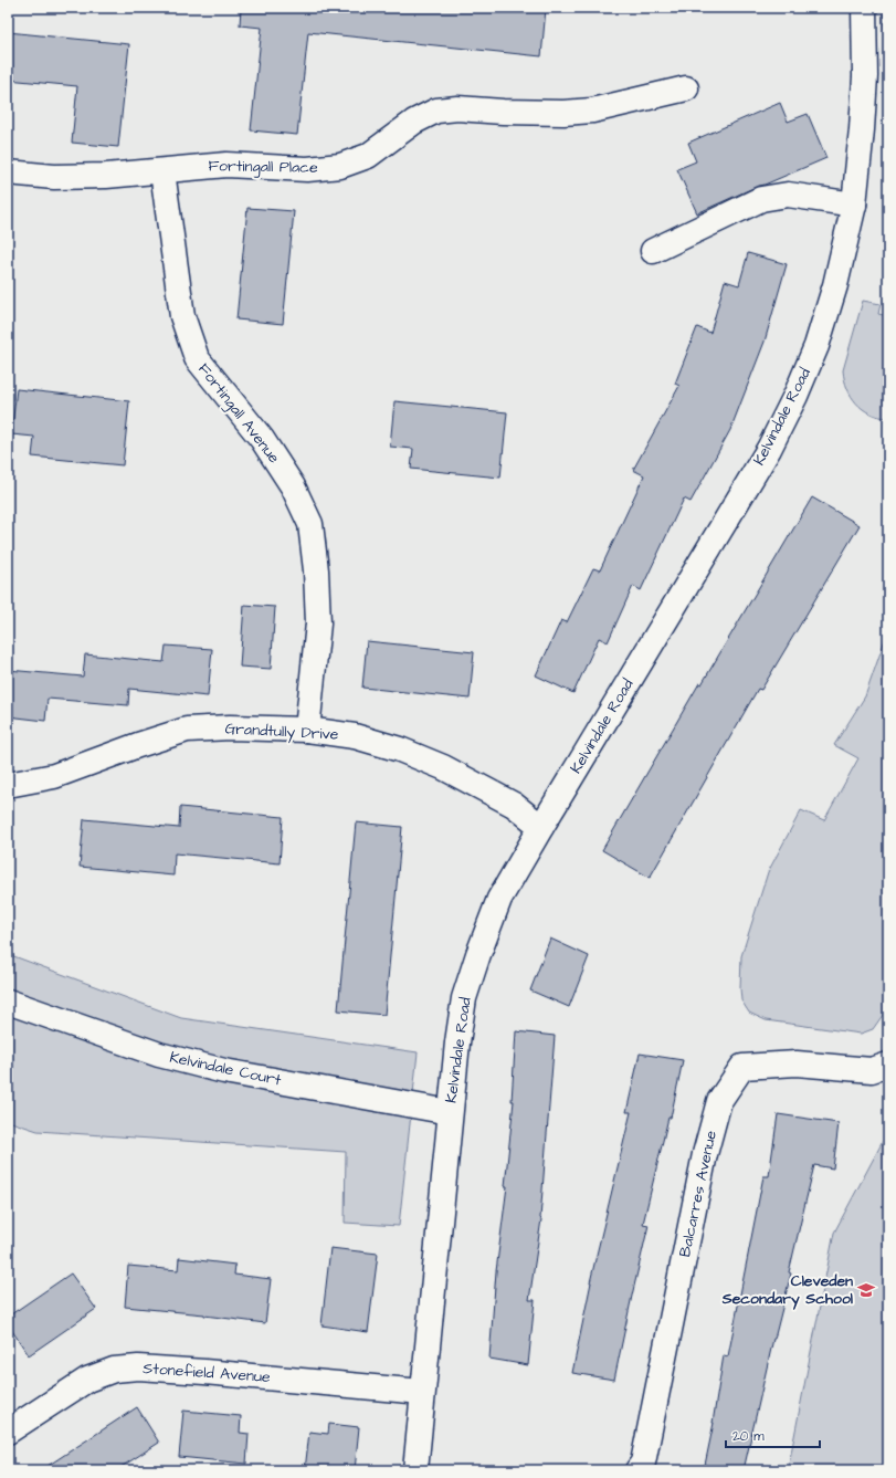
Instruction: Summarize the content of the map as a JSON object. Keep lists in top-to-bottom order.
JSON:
{
  "streets": {
    "street": [
      "Fortingall Place",
      "Fortingall Avenue",
      "Kelvindale Road",
      "Grandtully Drive",
      "Kelvindale Court",
      "Balcarres Avenue",
      "Stonefield Avenue"
    ]
  },
  "crossings": [
    ["Fortingall Place", "Fortingall Avenue"],
    ["Fortingall Avenue", "Grandtully Drive"],
    ["Kelvindale Road", "Grandtully Drive"],
    ["Kelvindale Road", "Kelvindale Court"],
    ["Kelvindale Road", "Stonefield Avenue"]
  ],
  "places": {
    "school or university": ["Cleveden Secondary School"]
  },
  "scale_bar": "20 m"
}
